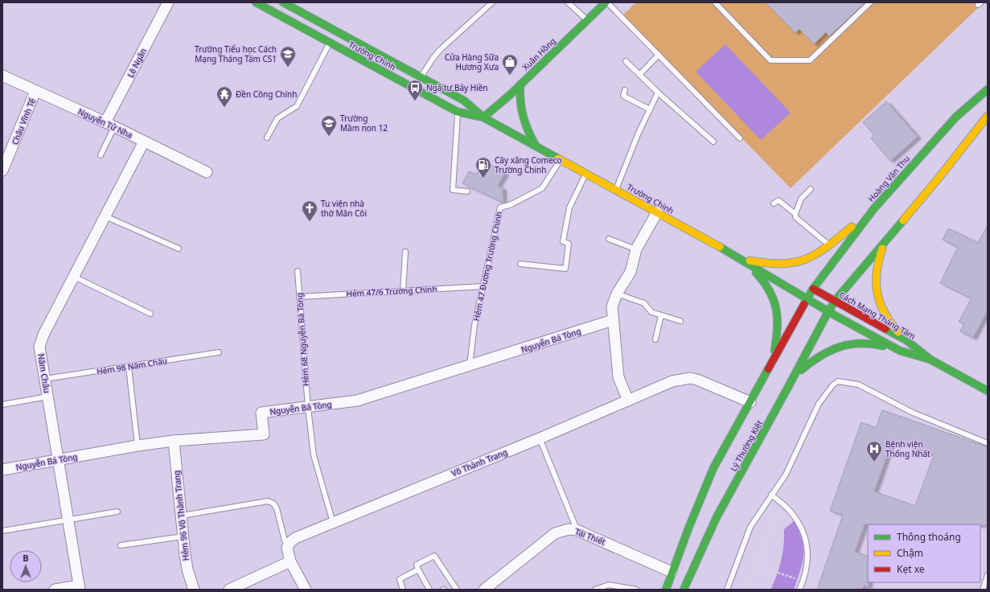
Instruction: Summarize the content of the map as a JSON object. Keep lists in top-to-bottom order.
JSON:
{
  "streets": {
    "main road": [
      "Xuân Hồng",
      "Trường Chinh",
      "Hoàng Văn Thụ",
      "Cách Mạng Tháng Tám",
      "Lý Thường Kiệt"
    ],
    "street": [
      "Lê Ngân",
      "Châu Vĩnh Tế",
      "Nguyễn Tử Nha",
      "Nguyễn Bá Tòng",
      "Năm Châu",
      "Võ Thành Trang",
      "Hẻm 96 Võ Thành Trang",
      "Tái Thiết"
    ],
    "lane": [
      "Hẻm 47 Đường Trường Chinh",
      "Hẻm 47/6 Trường Chinh",
      "Hẻm 68 Nguyễn Bá Tòng",
      "Hẻm 98 Năm Châu"
    ]
  },
  "crossings": [
    ["Xuân Hồng", "Trường Chinh"],
    ["Trường Chinh", "Hoàng Văn Thụ"],
    ["Trường Chinh", "Hẻm 47 Đường Trường Chinh"],
    ["Trường Chinh", "Cách Mạng Tháng Tám"],
    ["Trường Chinh", "Lý Thường Kiệt"],
    ["Lê Ngân", "Nguyễn Tử Nha"],
    ["Châu Vĩnh Tế", "Nguyễn Tử Nha"],
    ["Nguyễn Tử Nha", "Năm Châu"],
    ["Hoàng Văn Thụ", "Cách Mạng Tháng Tám"],
    ["Hẻm 47 Đường Trường Chinh", "Hẻm 47/6 Trường Chinh"],
    ["Hẻm 47 Đường Trường Chinh", "Nguyễn Bá Tòng"],
    ["Hẻm 47/6 Trường Chinh", "Hẻm 68 Nguyễn Bá Tòng"],
    ["Cách Mạng Tháng Tám", "Lý Thường Kiệt"],
    ["Hẻm 68 Nguyễn Bá Tòng", "Nguyễn Bá Tòng"],
    ["Hẻm 68 Nguyễn Bá Tòng", "Võ Thành Trang"],
    ["Nguyễn Bá Tòng", "Năm Châu"],
    ["Nguyễn Bá Tòng", "Hẻm 96 Võ Thành Trang"],
    ["Hẻm 98 Năm Châu", "Năm Châu"]
  ],
  "places": {
    "school or university": ["Trường Tiểu học Cách Mạng Tháng Tám CS1", "Trường Mầm non 12"],
    "shop": ["Cửa Hàng Sữa Hương Xưa"],
    "bus stop": ["Ngã tư Bảy Hiền"],
    "temple": ["Đền Công Chính"],
    "fuel station": ["Cây xăng Comeco Trường Chinh"],
    "church": ["Tu viện nhà thờ Mân Côi"],
    "hospital": ["Bệnh viện Thống Nhất"]
  },
  "legend": ["Thông thoáng", "Chậm", "Kẹt xe"],
  "north": "top"
}
